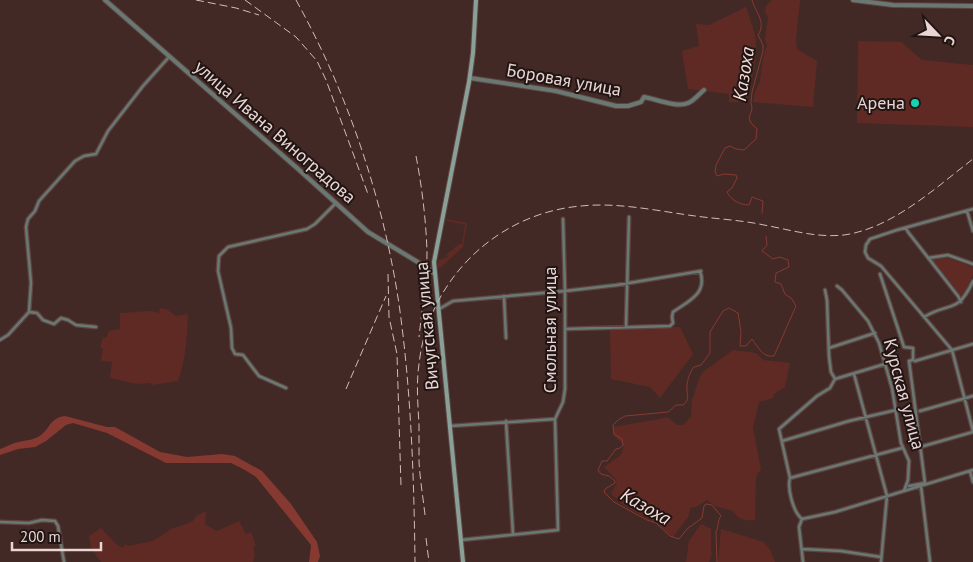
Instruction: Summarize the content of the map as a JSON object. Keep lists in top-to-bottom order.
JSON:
{
  "streets": {
    "main road": ["Вичугская улица"],
    "street": [
      "Боровая улица",
      "улица Ивана Виноградова",
      "Смольная улица",
      "Курская улица"
    ]
  },
  "crossings": [
    ["Боровая улица", "Вичугская улица"],
    ["улица Ивана Виноградова", "Вичугская улица"]
  ],
  "water": ["Казоха"],
  "places": ["Арена"],
  "scale_bar": "200 m",
  "north": "bottom right"
}
